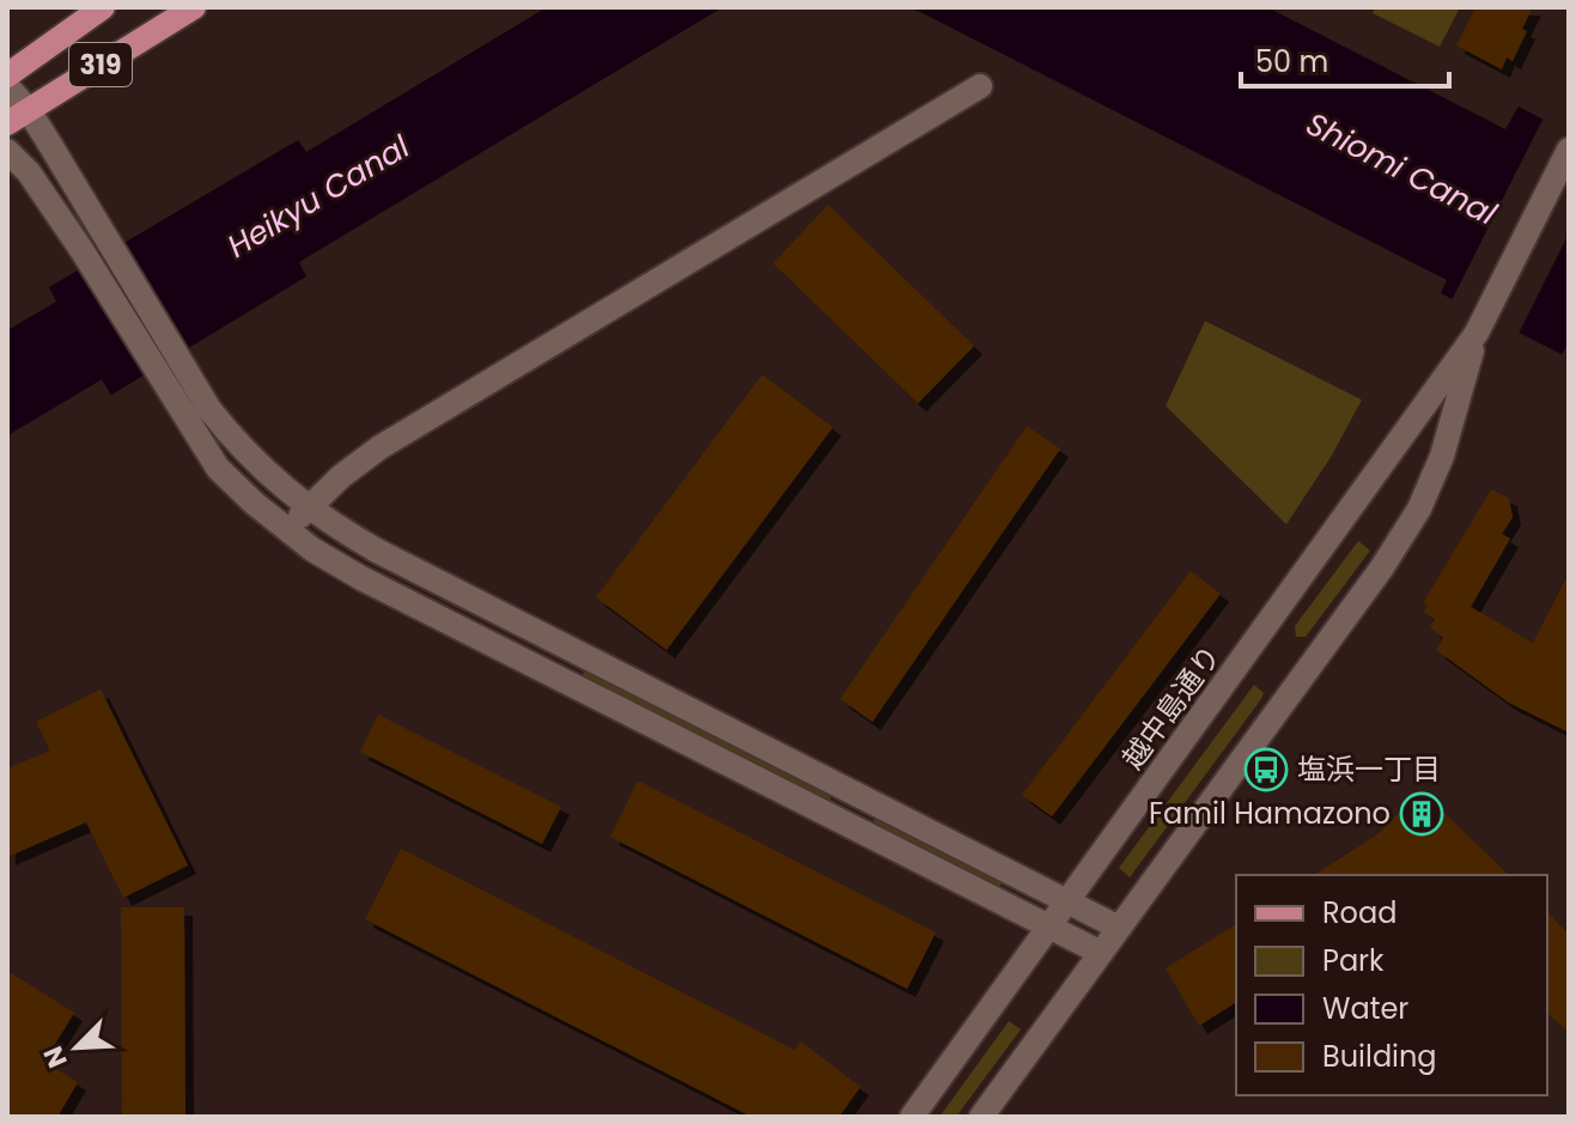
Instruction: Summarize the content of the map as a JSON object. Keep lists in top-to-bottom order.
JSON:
{
  "streets": {
    "main road": ["319"],
    "street": ["越中島通り"]
  },
  "water": ["Shiomi Canal", "Heikyu Canal"],
  "places": {
    "bus stop": ["塩浜一丁目"],
    "building": ["Famil Hamazono"]
  },
  "legend": [
    "Road",
    "Park",
    "Water",
    "Building"
  ],
  "scale_bar": "50 m",
  "north": "bottom left"
}
